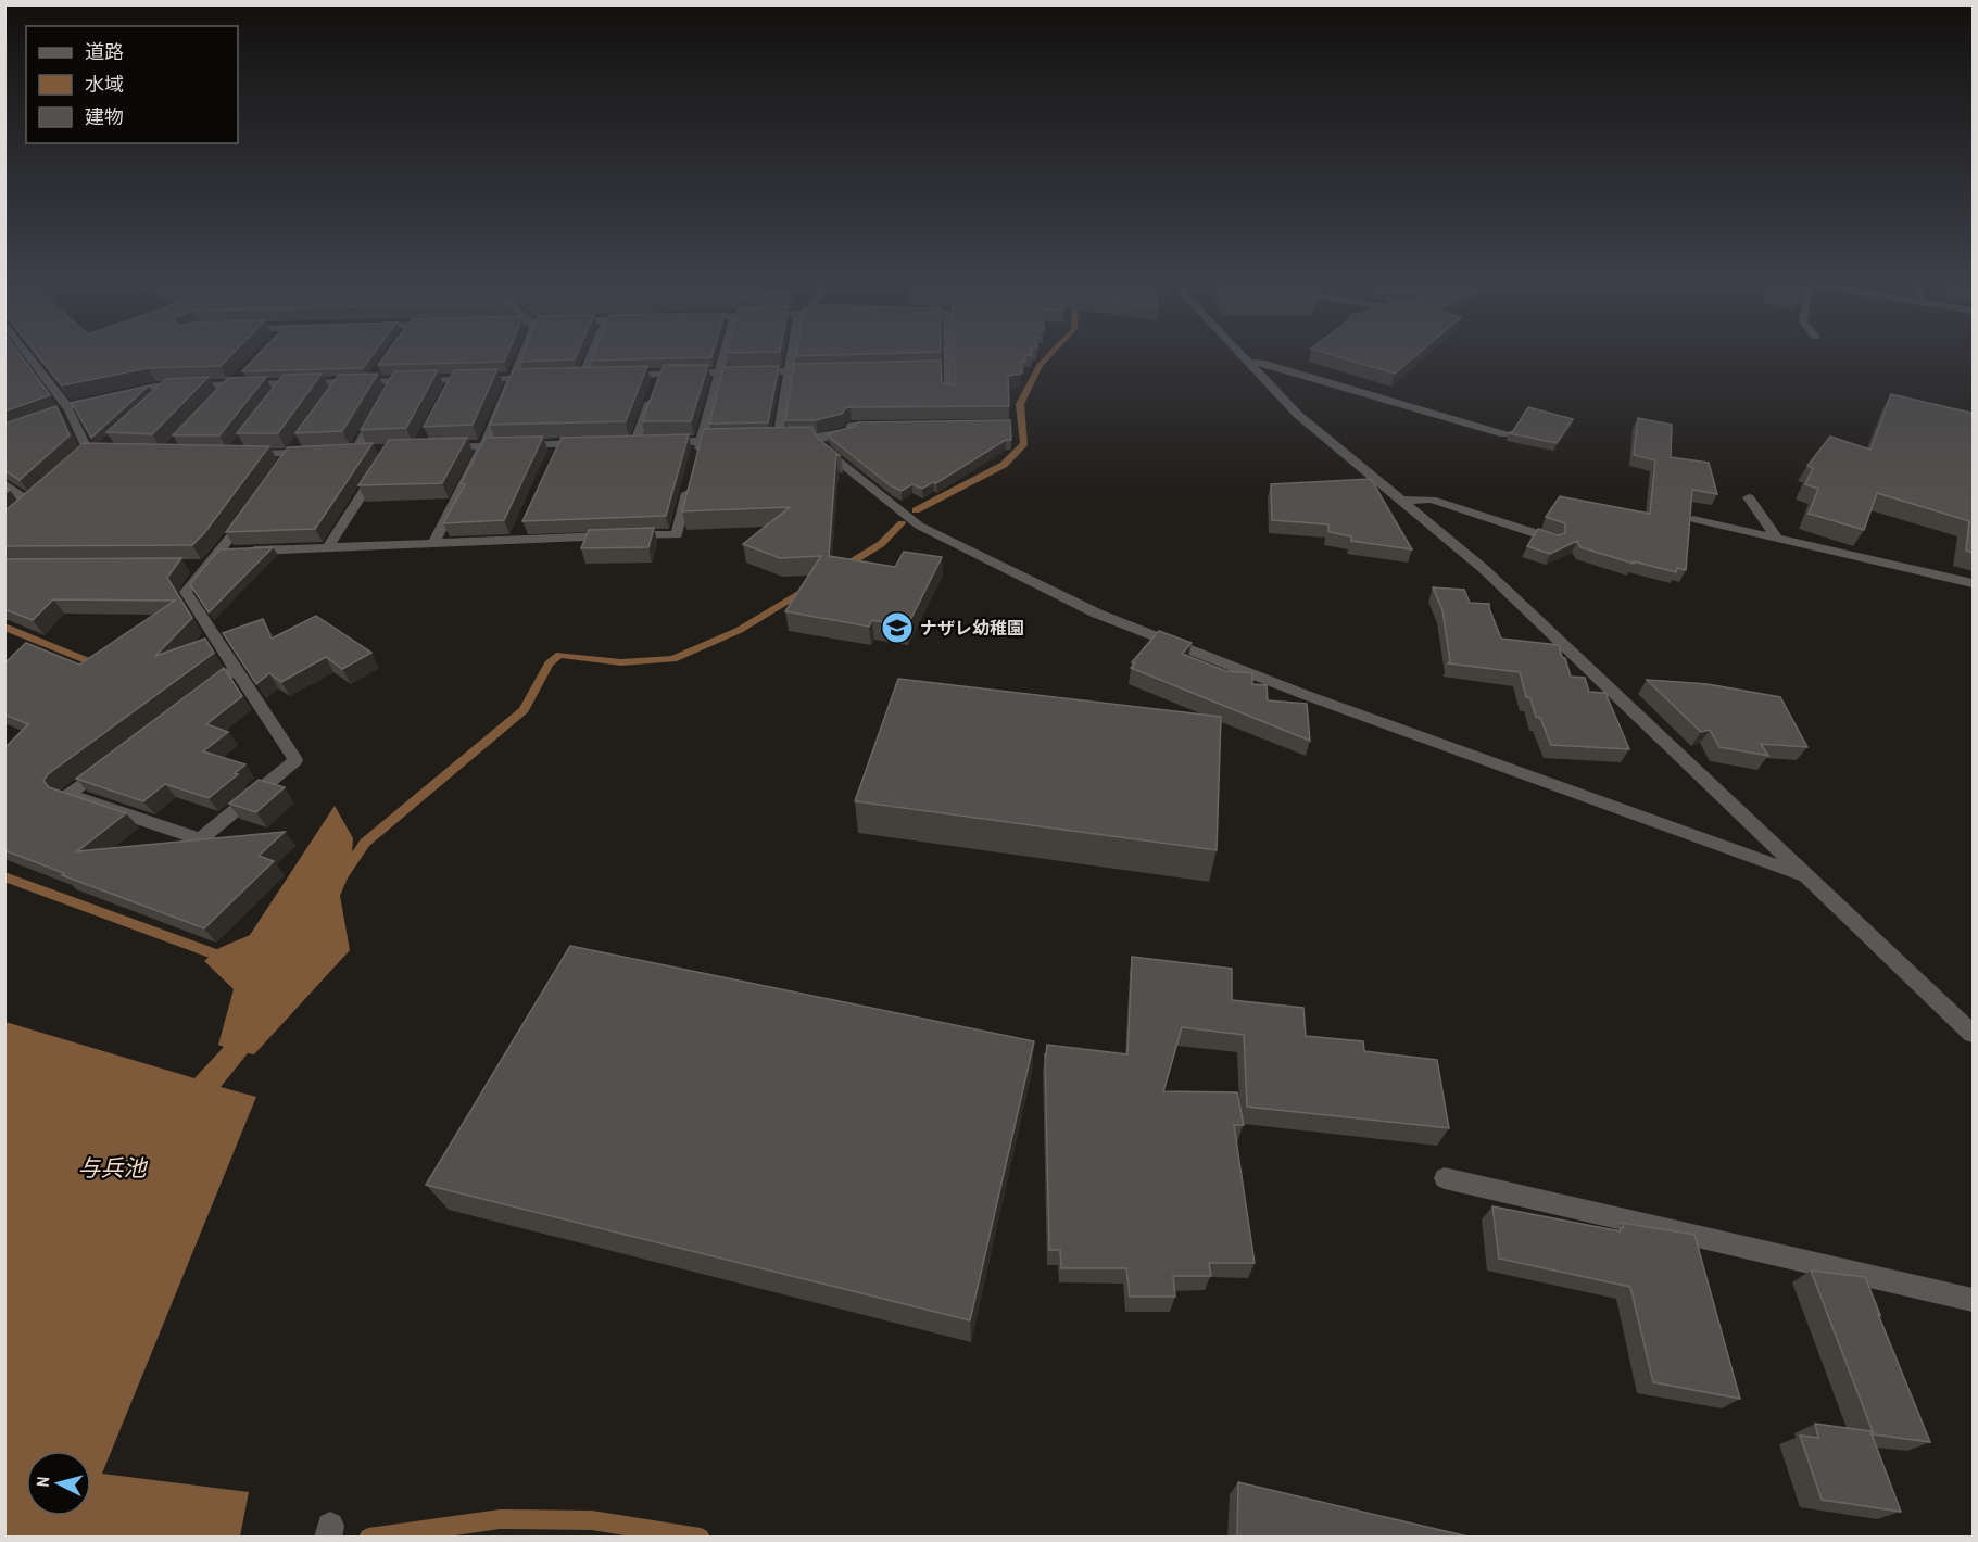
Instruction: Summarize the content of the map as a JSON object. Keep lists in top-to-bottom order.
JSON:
{
  "water": ["与兵池"],
  "places": {
    "school or university": ["ナザレ幼稚園"]
  },
  "legend": ["道路", "水域", "建物"],
  "north": "left"
}
